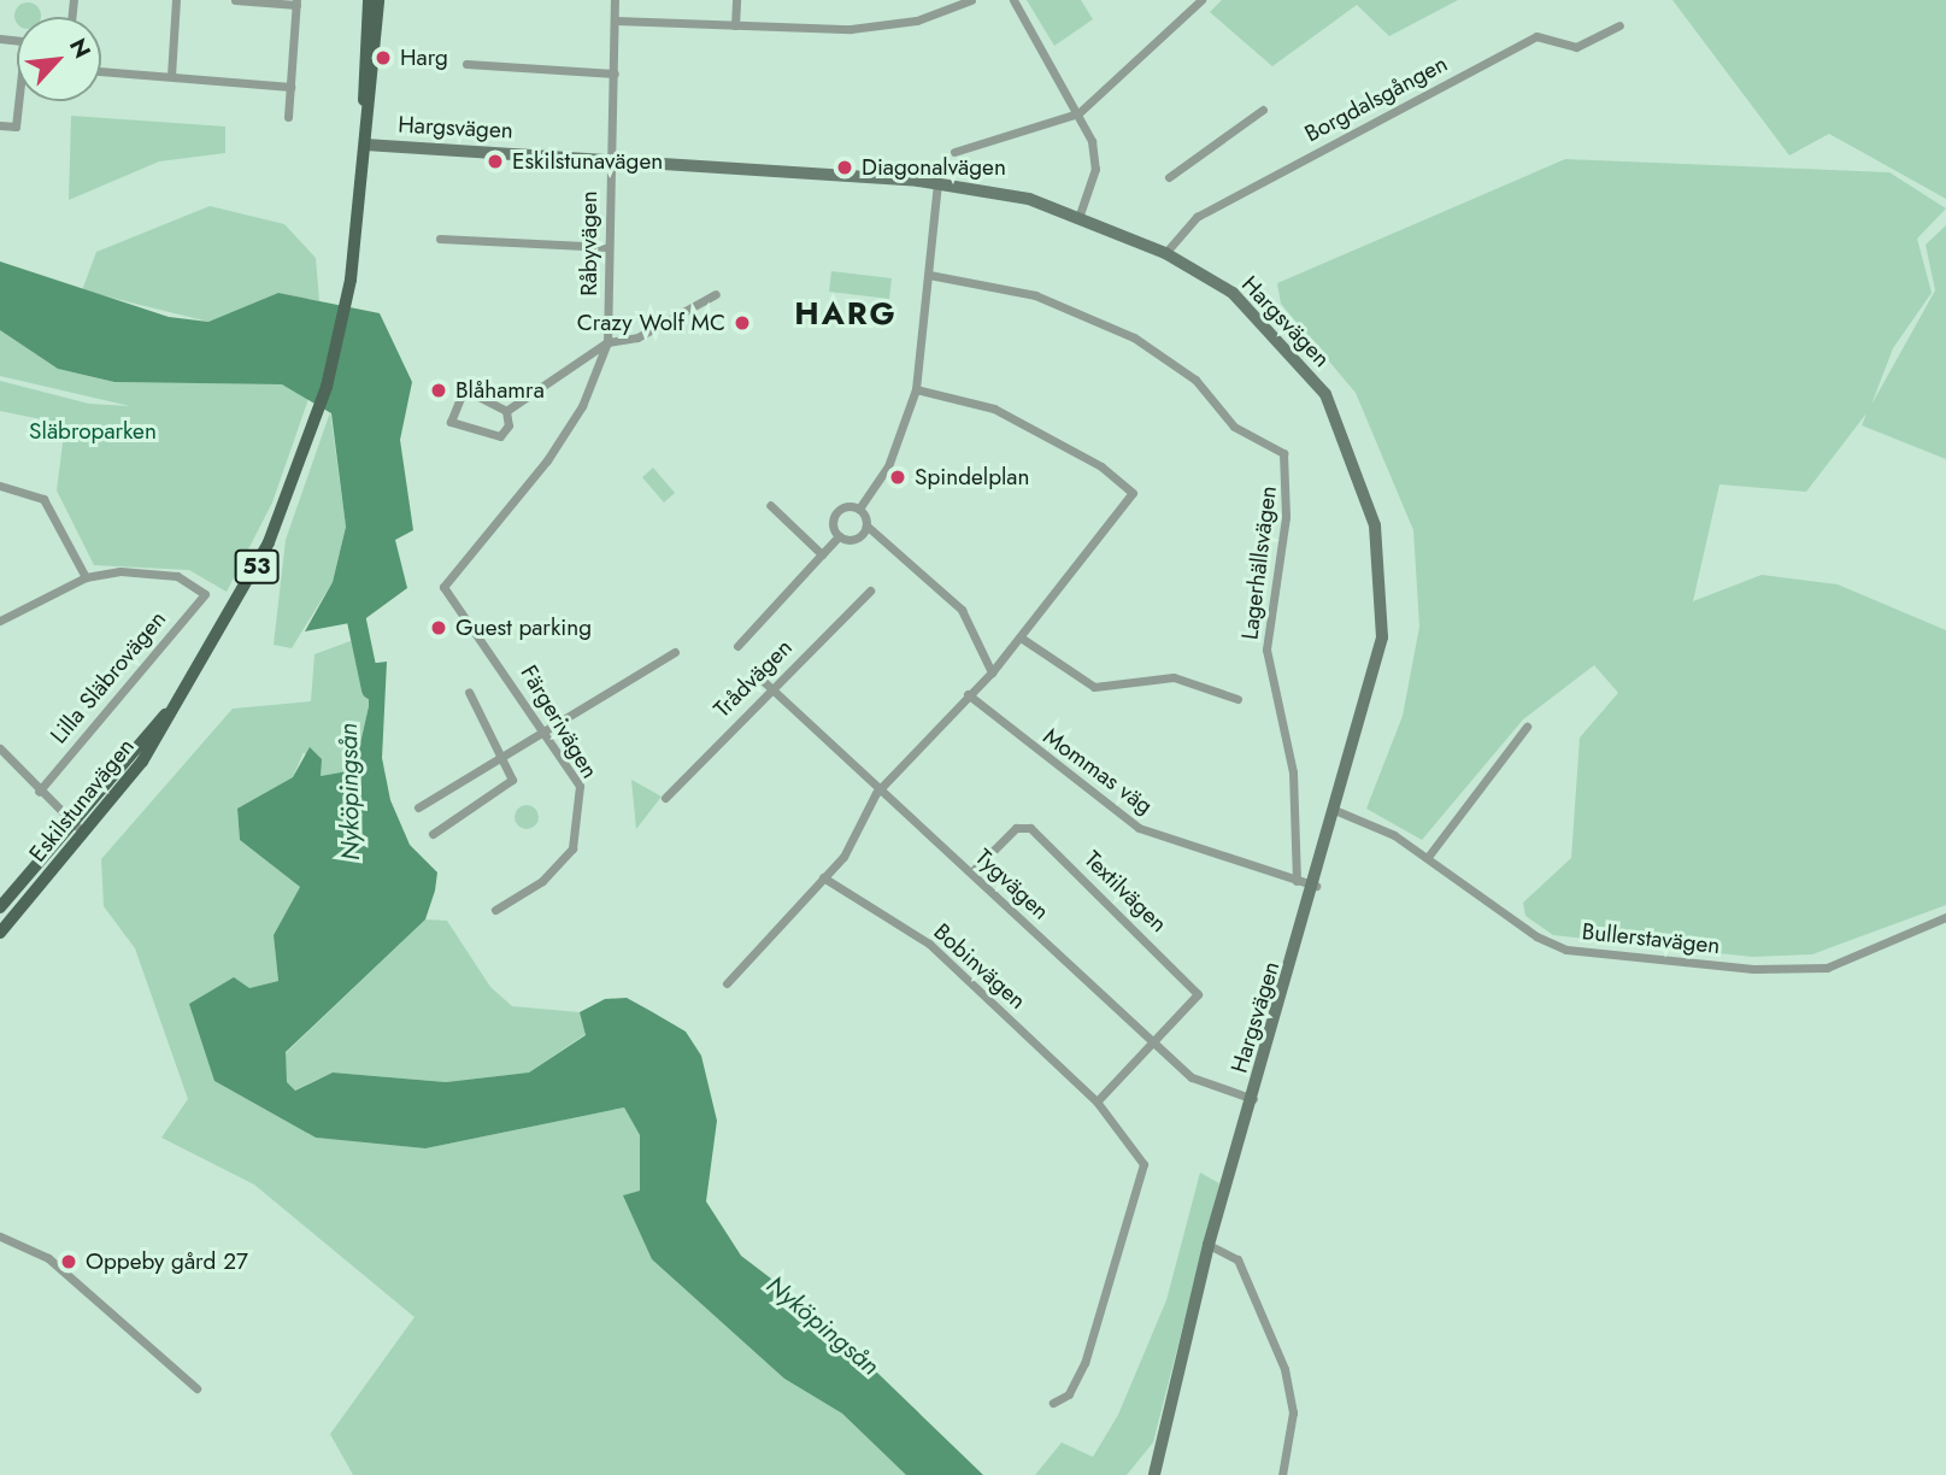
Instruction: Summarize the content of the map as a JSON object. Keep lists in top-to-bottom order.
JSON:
{
  "streets": {
    "main road": ["53", "Eskilstunavägen"],
    "street": [
      "Borgdalsgången",
      "Hargsvägen",
      "Råbyvägen",
      "Lagerhällsvägen",
      "Lilla Släbrovägen",
      "Trådvägen",
      "Färgerivägen",
      "Mommas väg",
      "Tygvägen",
      "Textilvägen",
      "Bullerstavägen",
      "Bobinvägen"
    ]
  },
  "crossings": [
    ["Borgdalsgången", "Hargsvägen"],
    ["Hargsvägen", "Råbyvägen"],
    ["Hargsvägen", "Mommas väg"],
    ["Hargsvägen", "Eskilstunavägen"],
    ["Hargsvägen", "Tygvägen"],
    ["Hargsvägen", "Bullerstavägen"],
    ["Råbyvägen", "Färgerivägen"],
    ["Lagerhällsvägen", "Mommas väg"],
    ["Trådvägen", "Tygvägen"],
    ["Tygvägen", "Textilvägen"]
  ],
  "districts": ["HARG"],
  "water": ["Nyköpingsån"],
  "parks": ["Släbroparken"],
  "places": [
    "Harg",
    "Eskilstunavägen",
    "Diagonalvägen",
    "Crazy Wolf MC",
    "Blåhamra",
    "Spindelplan",
    "Guest parking",
    "Oppeby gård 27"
  ],
  "north": "top right"
}
